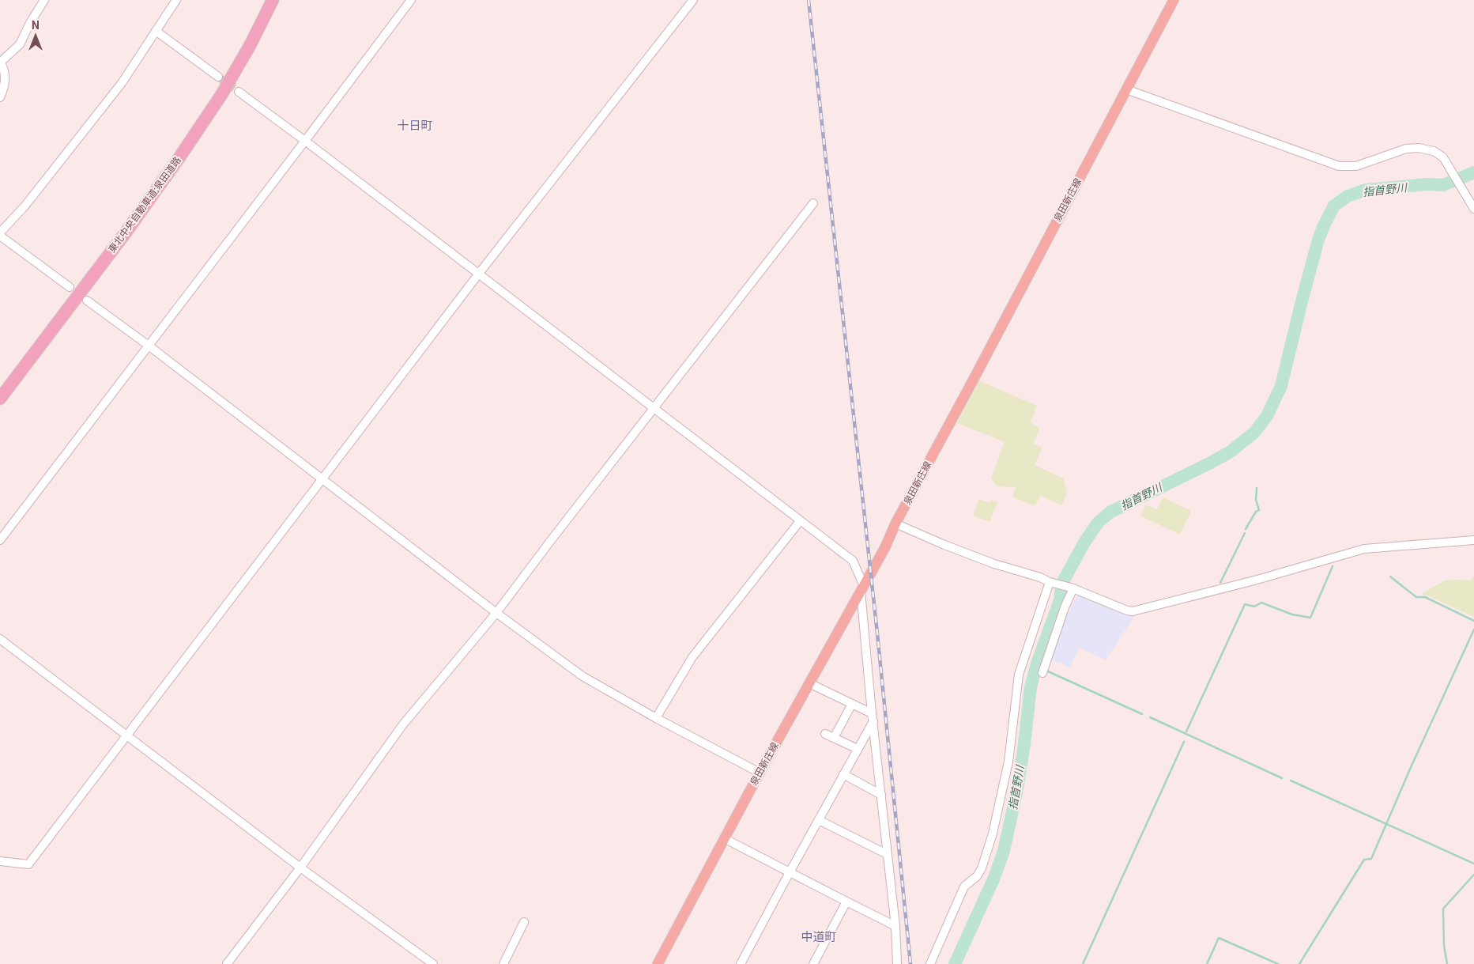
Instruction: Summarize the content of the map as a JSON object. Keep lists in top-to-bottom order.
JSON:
{
  "streets": {
    "highway": ["東北中央自動車道;泉田道路"],
    "main road": ["泉田新庄線"]
  },
  "districts": ["十日町", "中道町"],
  "water": ["指首野川"],
  "north": "top"
}
